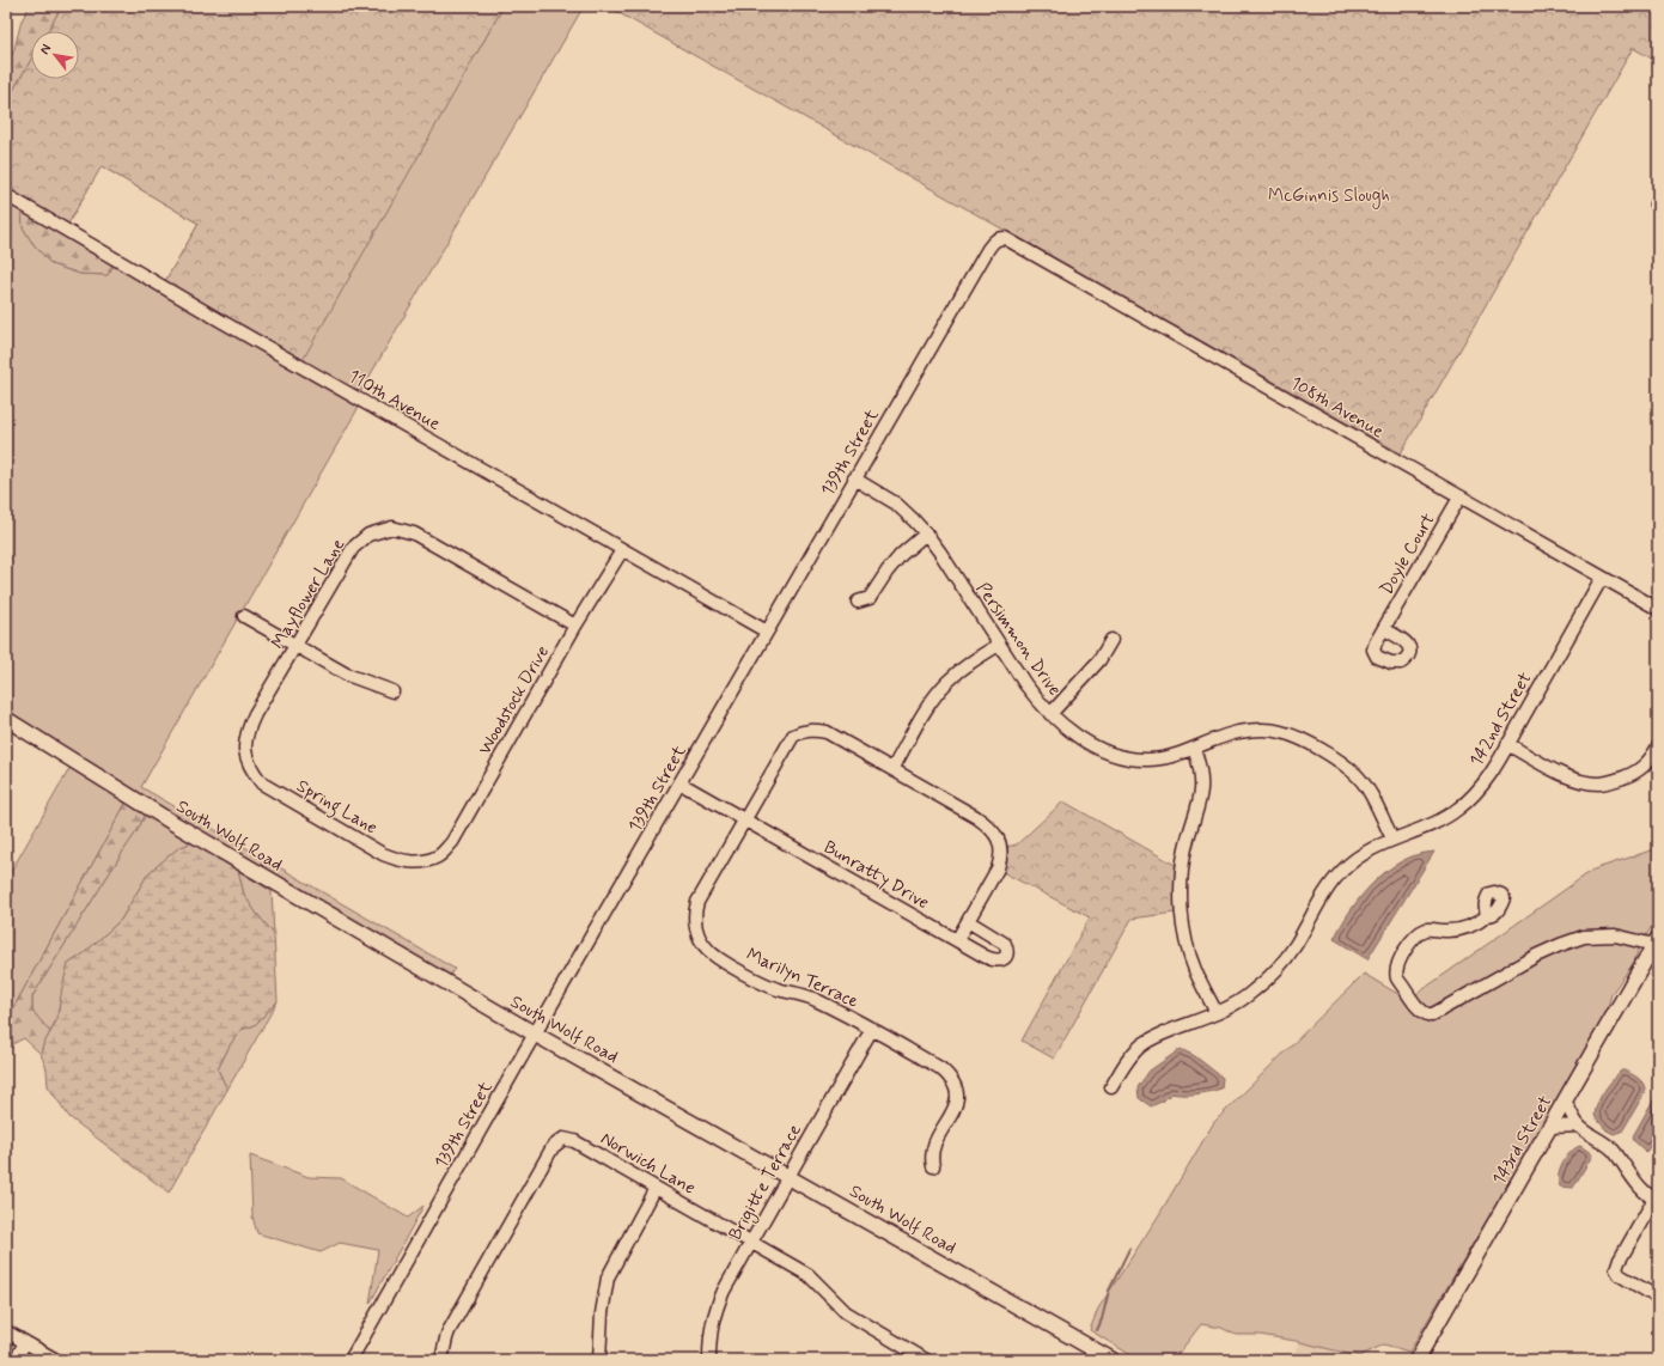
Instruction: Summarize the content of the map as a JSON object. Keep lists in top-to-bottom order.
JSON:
{
  "streets": {
    "main road": ["South Wolf Road", "143rd Street"],
    "street": [
      "110th Avenue",
      "108th Avenue",
      "139th Street",
      "Doyle Court",
      "Mayflower Lane",
      "Persimmon Drive",
      "Woodstock Drive",
      "142nd Street",
      "Spring Lane",
      "Bunratty Drive",
      "Marilyn Terrace",
      "Norwich Lane",
      "Brigitte Terrace"
    ]
  },
  "crossings": [
    ["110th Avenue", "139th Street"],
    ["110th Avenue", "Woodstock Drive"],
    ["108th Avenue", "139th Street"],
    ["108th Avenue", "Doyle Court"],
    ["108th Avenue", "142nd Street"],
    ["139th Street", "Persimmon Drive"],
    ["139th Street", "South Wolf Road"],
    ["139th Street", "Bunratty Drive"],
    ["Mayflower Lane", "Woodstock Drive"],
    ["Mayflower Lane", "Spring Lane"],
    ["Persimmon Drive", "142nd Street"],
    ["Woodstock Drive", "Spring Lane"],
    ["South Wolf Road", "Brigitte Terrace"],
    ["Bunratty Drive", "Marilyn Terrace"],
    ["Marilyn Terrace", "Brigitte Terrace"],
    ["Norwich Lane", "Brigitte Terrace"]
  ],
  "parks": ["McGinnis Slough"],
  "north": "top left"
}
